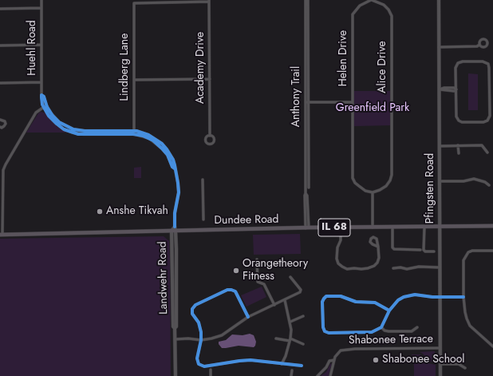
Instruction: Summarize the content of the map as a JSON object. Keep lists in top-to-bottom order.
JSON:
{
  "streets": {
    "main road": [
      "Pfingsten Road",
      "Dundee Road",
      "IL 68",
      "Landwehr Road"
    ],
    "street": [
      "Huehl Road",
      "Helen Drive",
      "Lindberg Lane",
      "Alice Drive",
      "Academy Drive",
      "Anthony Trail",
      "Shabonee Terrace"
    ]
  },
  "crossings": [
    ["Huehl Road", "Landwehr Road"],
    ["Helen Drive", "Alice Drive"],
    ["Lindberg Lane", "Academy Drive"],
    ["Lindberg Lane", "Landwehr Road"],
    ["Anthony Trail", "Dundee Road"],
    ["Pfingsten Road", "Dundee Road"],
    ["Pfingsten Road", "Shabonee Terrace"],
    ["Dundee Road", "Landwehr Road"]
  ],
  "parks": ["Greenfield Park"],
  "places": ["Anshe Tikvah", "Orangetheory Fitness", "Shabonee School"]
}
